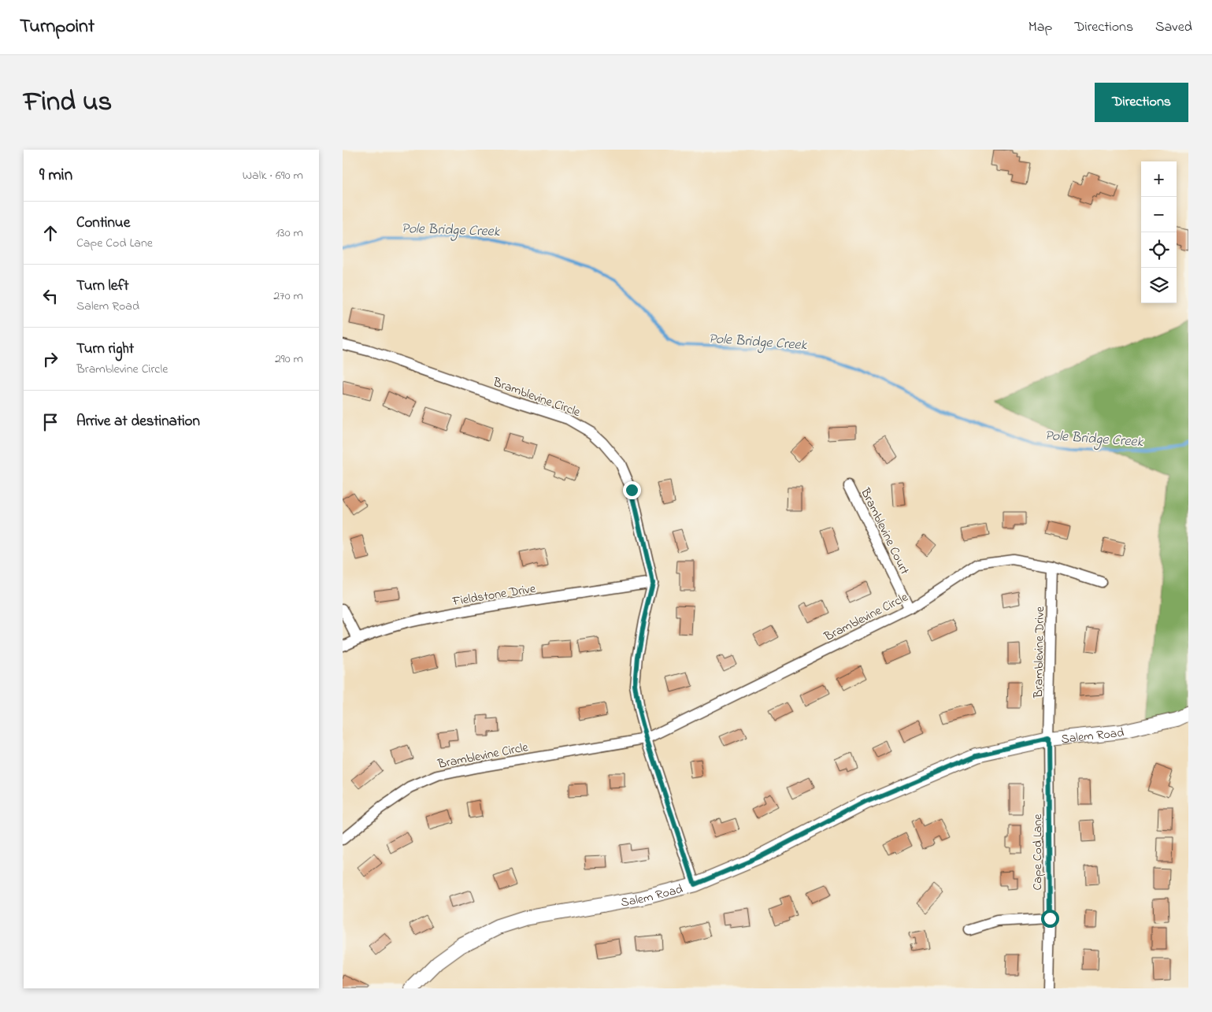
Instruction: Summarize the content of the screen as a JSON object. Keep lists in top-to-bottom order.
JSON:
{
  "streets": {
    "street": [
      "Bramblevine Circle",
      "Bramblevine Court",
      "Fieldstone Drive",
      "Bramblevine Drive",
      "Salem Road",
      "Cape Cod Lane"
    ]
  },
  "crossings": [
    ["Bramblevine Circle", "Bramblevine Court"],
    ["Bramblevine Circle", "Fieldstone Drive"],
    ["Bramblevine Circle", "Bramblevine Drive"],
    ["Bramblevine Circle", "Salem Road"],
    ["Bramblevine Drive", "Salem Road"],
    ["Bramblevine Drive", "Cape Cod Lane"],
    ["Salem Road", "Cape Cod Lane"]
  ],
  "water": ["Pole Bridge Creek"],
  "page": {
    "header": "Turnpoint",
    "nav": ["Map", "Directions", "Saved"],
    "title": "Find us",
    "buttons": "Directions",
    "heading": ["9 min", "Walk · 690 m"],
    "map_buttons": ["+", "−"],
    "list": [
      ["Continue", "Cape Cod Lane", "130 m"],
      ["Turn left", "Salem Road", "270 m"],
      ["Turn right", "Bramblevine Circle", "290 m"],
      "Arrive at destination"
    ]
  }
}
